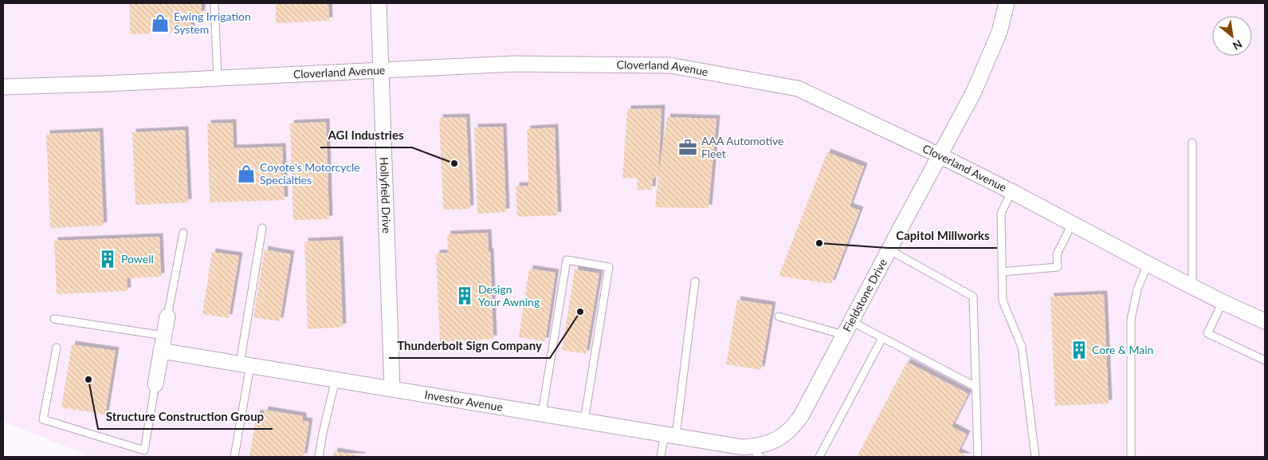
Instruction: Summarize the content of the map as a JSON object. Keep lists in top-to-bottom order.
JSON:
{
  "streets": {
    "street": [
      "Cloverland Avenue",
      "Hollyfield Drive",
      "Fieldstone Drive",
      "Investor Avenue"
    ]
  },
  "crossings": [
    ["Cloverland Avenue", "Hollyfield Drive"],
    ["Cloverland Avenue", "Fieldstone Drive"],
    ["Hollyfield Drive", "Investor Avenue"],
    ["Fieldstone Drive", "Investor Avenue"]
  ],
  "places": {
    "shop": ["Ewing Irrigation System", "Coyote's Motorcycle Specialties"],
    "office": ["AAA Automotive Fleet"],
    "other": [
      "AGI Industries",
      "Capitol Millworks",
      "Thunderbolt Sign Company",
      "Structure Construction Group"
    ],
    "building": ["Powell", "Design Your Awning", "Core & Main"]
  },
  "north": "bottom right"
}
